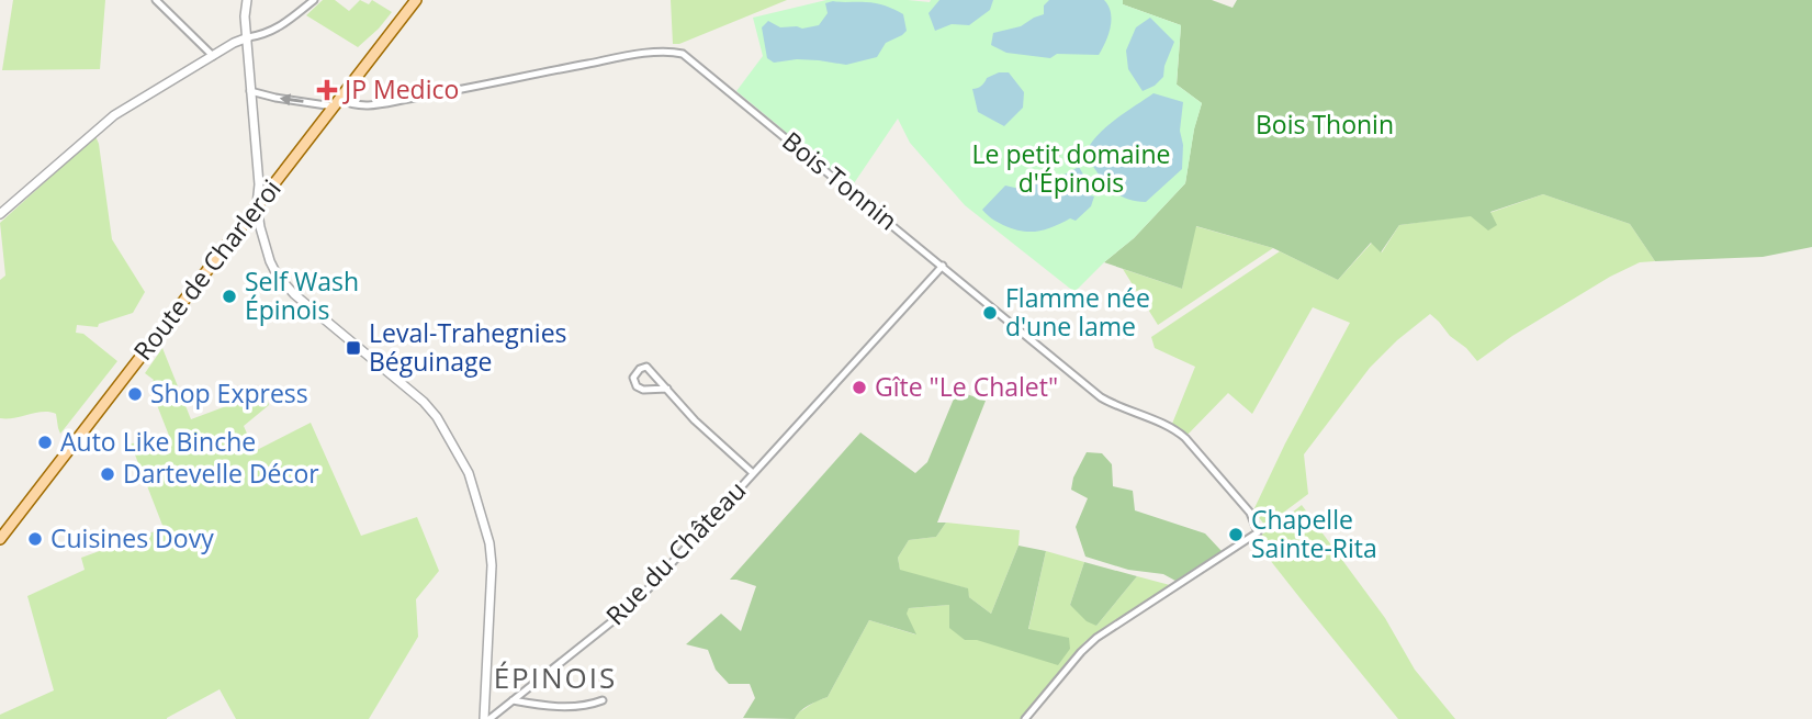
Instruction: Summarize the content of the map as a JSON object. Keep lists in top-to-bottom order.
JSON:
{
  "streets": {
    "main road": ["Route de Charleroi"],
    "street": ["Bois Tonnin", "Rue du Château"]
  },
  "crossings": [
    ["Bois Tonnin", "Route de Charleroi"],
    ["Bois Tonnin", "Rue du Château"]
  ],
  "districts": ["ÉPINOIS"],
  "parks": ["Bois Thonin", "Le petit domaine d'Épinois"],
  "places": {
    "health": ["JP Medico"],
    "other": [
      "Self Wash Épinois",
      "Flamme née d'une lame",
      "Gîte \"Le Chalet\"",
      "Shop Express",
      "Auto Like Binche",
      "Dartevelle Décor",
      "Chapelle Sainte-Rita",
      "Cuisines Dovy"
    ],
    "transit": ["Leval-Trahegnies Béguinage"]
  }
}
